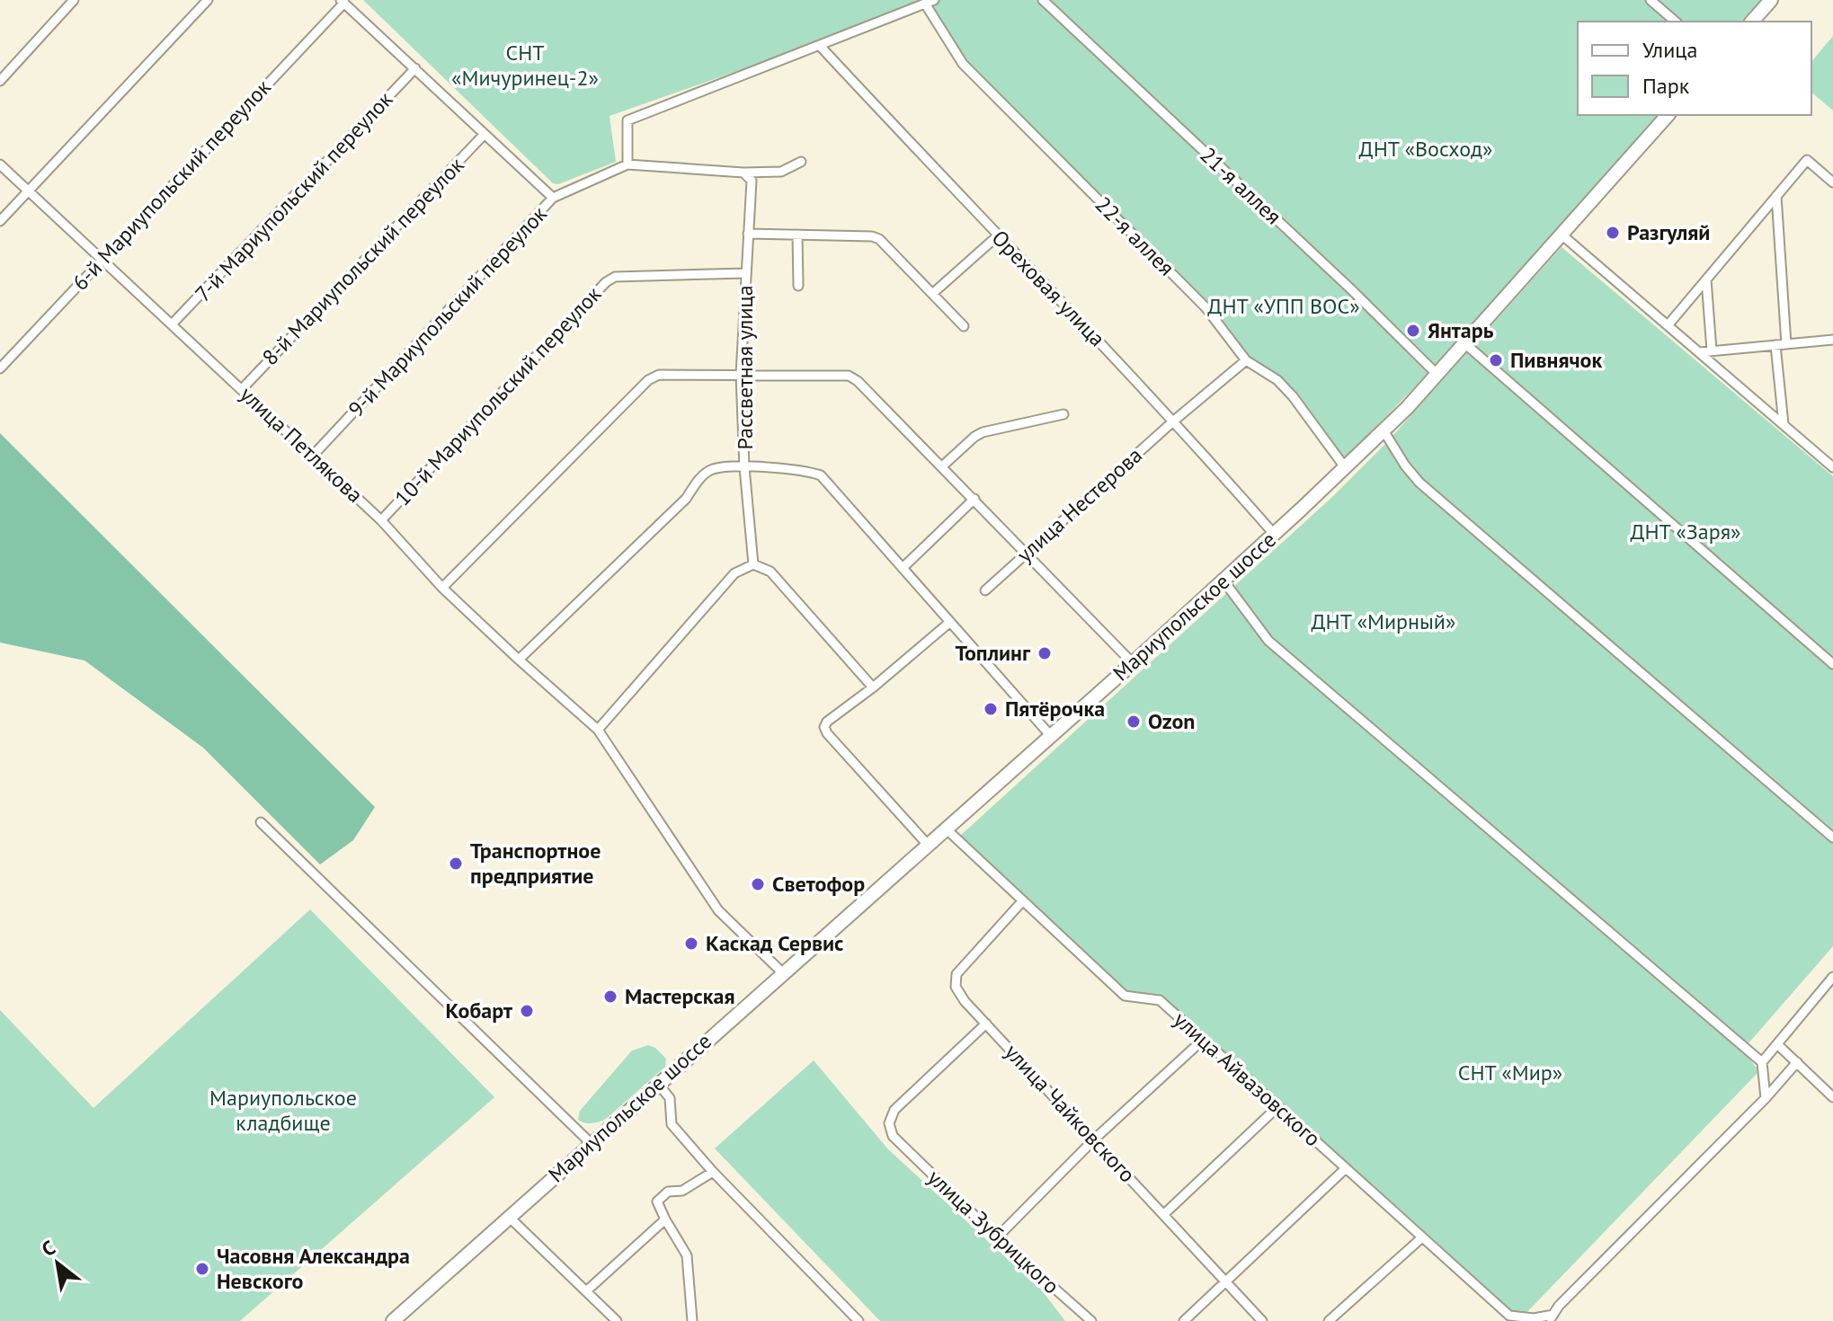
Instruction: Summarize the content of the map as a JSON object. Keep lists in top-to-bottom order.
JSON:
{
  "streets": {
    "main road": ["Мариупольское шоссе"],
    "street": [
      "6-й Мариупольский переулок",
      "21-я аллея",
      "7-й Мариупольский переулок",
      "22-я аллея",
      "8-й Мариупольский переулок",
      "Ореховая улица",
      "9-й Мариупольский переулок",
      "Рассветная улица",
      "10-й Мариупольский переулок",
      "улица Петлякова",
      "улица Нестерова",
      "улица Айвазовского",
      "улица Чайковского",
      "улица Зубрицкого"
    ]
  },
  "crossings": [
    ["6-й Мариупольский переулок", "улица Петлякова"],
    ["21-я аллея", "Мариупольское шоссе"],
    ["7-й Мариупольский переулок", "улица Петлякова"],
    ["22-я аллея", "улица Нестерова"],
    ["22-я аллея", "Мариупольское шоссе"],
    ["8-й Мариупольский переулок", "улица Петлякова"],
    ["Ореховая улица", "улица Нестерова"],
    ["Ореховая улица", "Мариупольское шоссе"],
    ["9-й Мариупольский переулок", "Рассветная улица"],
    ["9-й Мариупольский переулок", "улица Петлякова"],
    ["Рассветная улица", "10-й Мариупольский переулок"],
    ["10-й Мариупольский переулок", "улица Петлякова"],
    ["улица Петлякова", "Мариупольское шоссе"],
    ["Мариупольское шоссе", "улица Айвазовского"],
    ["улица Айвазовского", "улица Чайковского"],
    ["улица Чайковского", "улица Зубрицкого"]
  ],
  "parks": [
    "СНТ «Мичуринец-2»",
    "ДНТ «Восход»",
    "ДНТ «УПП ВОС»",
    "ДНТ «Заря»",
    "ДНТ «Мирный»",
    "СНТ «Мир»",
    "Мариупольское кладбище"
  ],
  "places": [
    "Разгуляй",
    "Янтарь",
    "Пивнячок",
    "Топлинг",
    "Пятёрочка",
    "Ozon",
    "Транспортное предприятие",
    "Светофор",
    "Каскад Сервис",
    "Мастерская",
    "Кобарт",
    "Часовня Александра Невского"
  ],
  "legend": ["Улица", "Парк"],
  "north": "top left"
}
